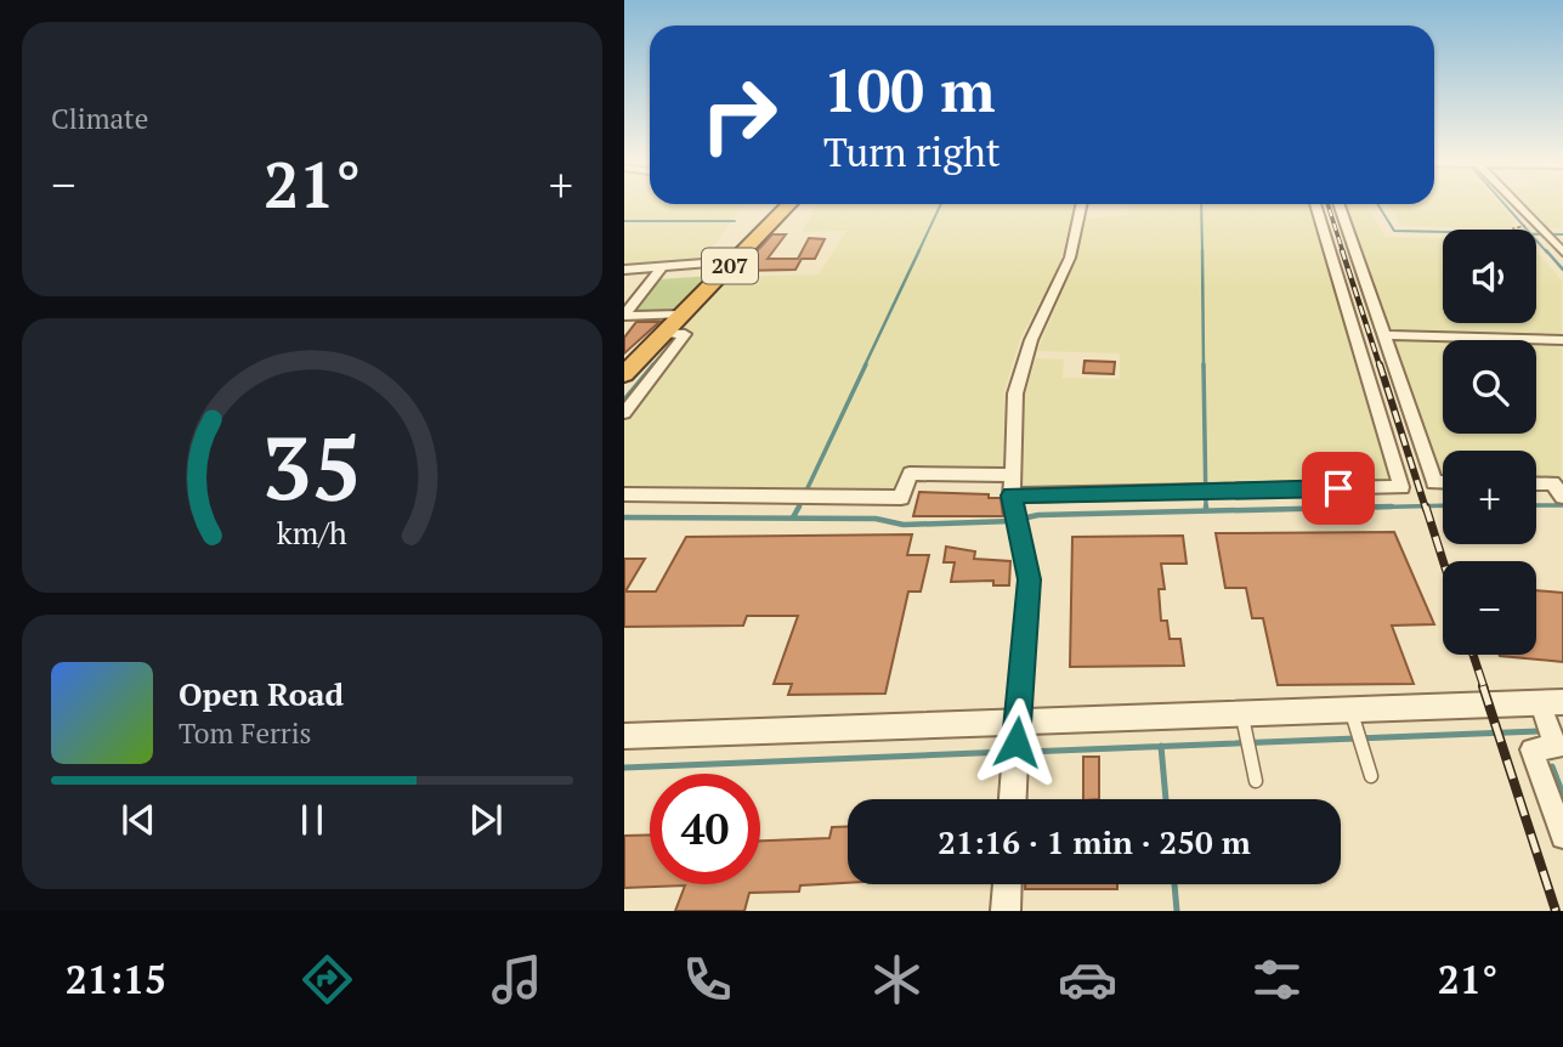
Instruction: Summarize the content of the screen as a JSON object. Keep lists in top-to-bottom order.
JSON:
{
  "streets": {
    "highway": ["207"]
  },
  "page": {
    "tile": "Climate",
    "turn": ["100 m", "Turn right"],
    "heat": ["−", "21°", "+"],
    "map_buttons": ["+", "−"],
    "song": ["Open Road", "Tom Ferris"],
    "limit": "40",
    "trip": "21:16 · 1 min · 250 m",
    "tabs": ["21:15", "21°"],
    "gauge": ["35", "km/h"]
  }
}
